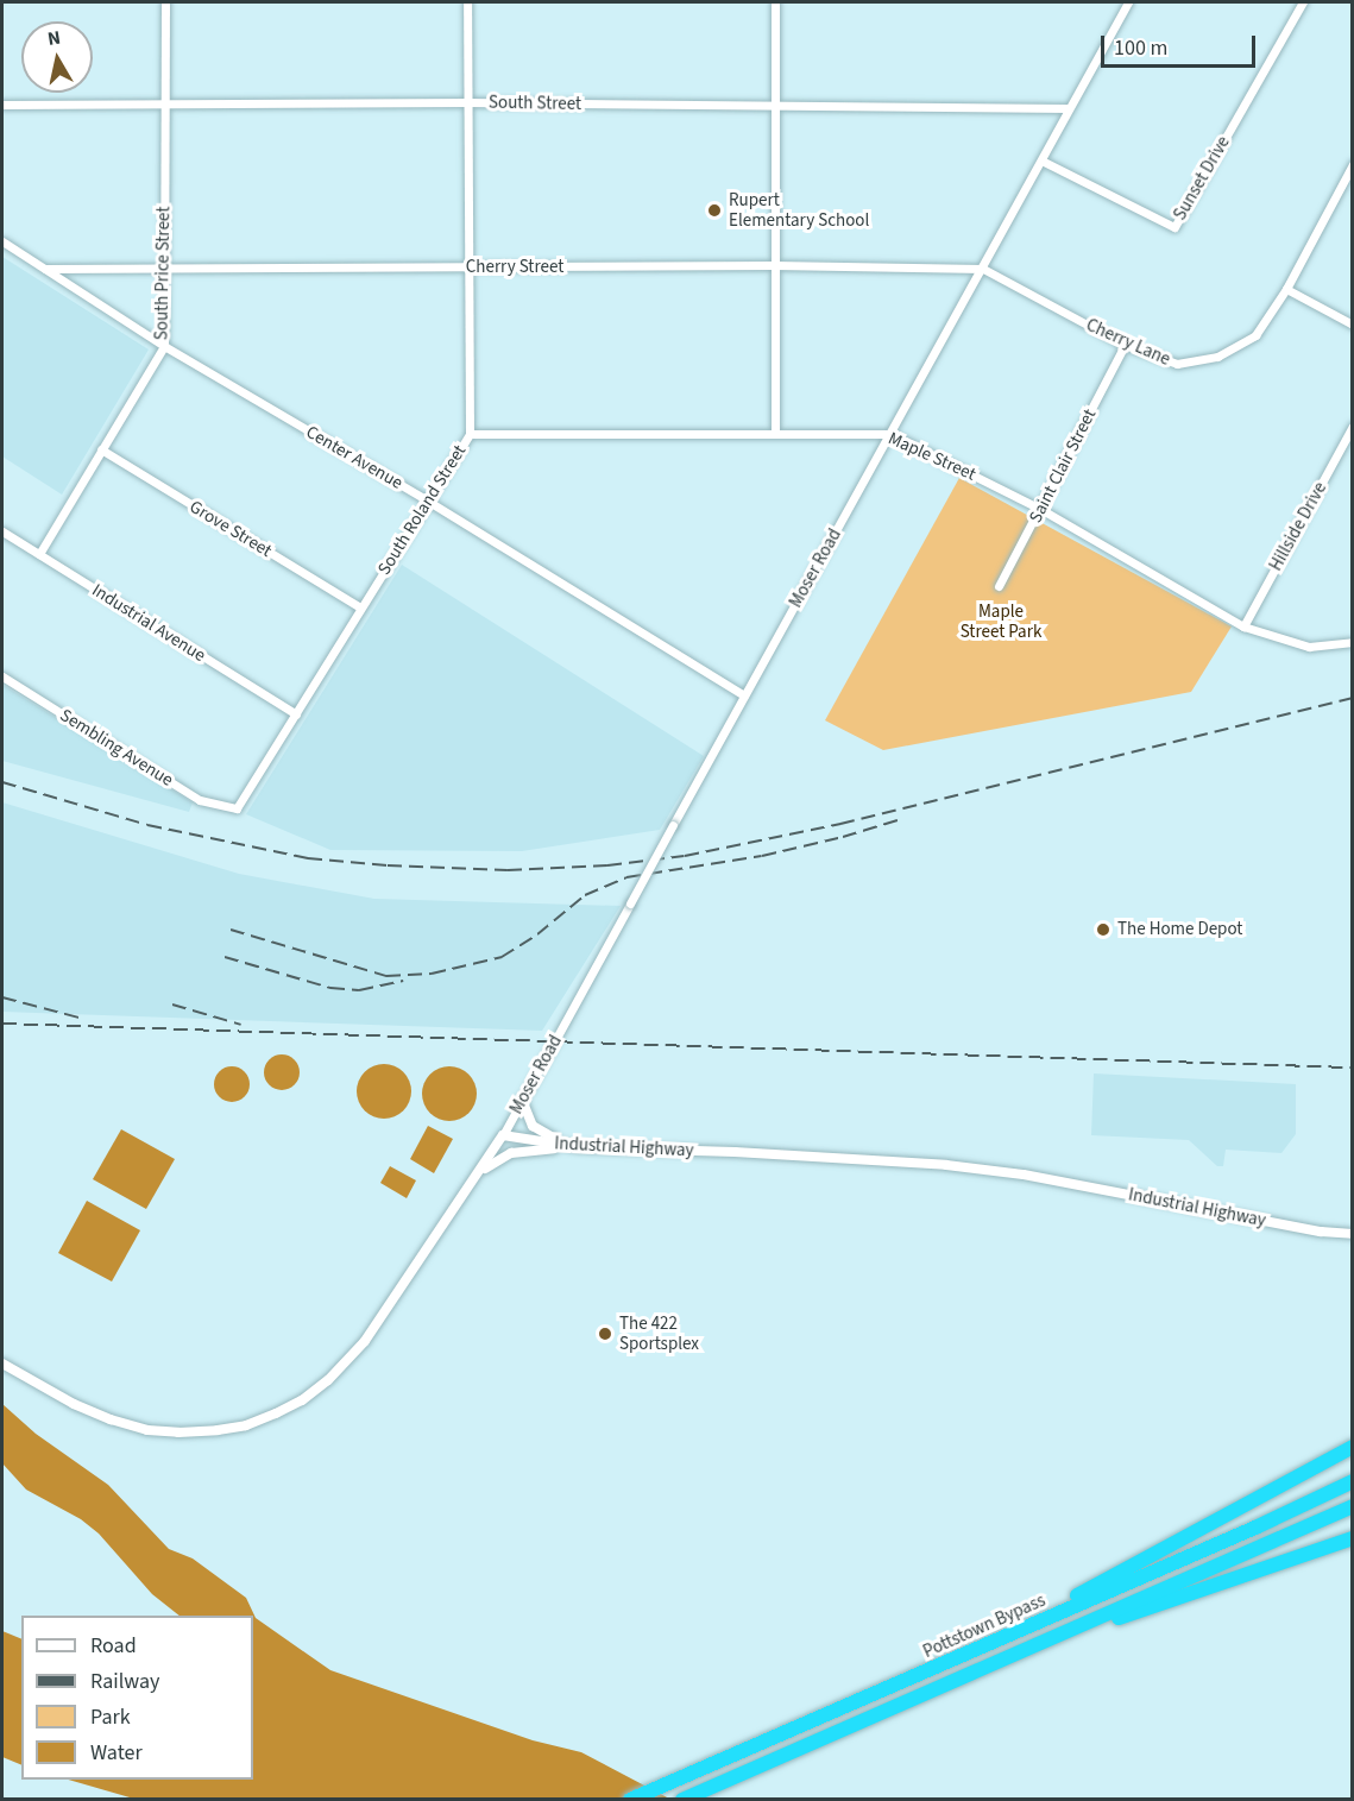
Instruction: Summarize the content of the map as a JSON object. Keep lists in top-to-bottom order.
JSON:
{
  "streets": {
    "highway": ["Pottstown Bypass"],
    "street": [
      "South Street",
      "Sunset Drive",
      "Cherry Street",
      "South Price Street",
      "Cherry Lane",
      "Maple Street",
      "Center Avenue",
      "Saint Clair Street",
      "South Roland Street",
      "Hillside Drive",
      "Grove Street",
      "Moser Road",
      "Industrial Avenue",
      "Sembling Avenue",
      "Industrial Highway"
    ]
  },
  "crossings": [
    ["South Street", "South Price Street"],
    ["South Street", "South Roland Street"],
    ["South Street", "Moser Road"],
    ["Sunset Drive", "Moser Road"],
    ["Cherry Street", "South Price Street"],
    ["Cherry Street", "Cherry Lane"],
    ["Cherry Street", "Center Avenue"],
    ["Cherry Street", "South Roland Street"],
    ["Cherry Street", "Moser Road"],
    ["South Price Street", "Center Avenue"],
    ["South Price Street", "Grove Street"],
    ["South Price Street", "Industrial Avenue"],
    ["Cherry Lane", "Saint Clair Street"],
    ["Cherry Lane", "Moser Road"],
    ["Maple Street", "Saint Clair Street"],
    ["Maple Street", "South Roland Street"],
    ["Maple Street", "Hillside Drive"],
    ["Maple Street", "Moser Road"],
    ["Center Avenue", "South Roland Street"],
    ["Center Avenue", "Moser Road"],
    ["South Roland Street", "Grove Street"],
    ["South Roland Street", "Industrial Avenue"],
    ["South Roland Street", "Sembling Avenue"],
    ["Moser Road", "Industrial Highway"]
  ],
  "parks": ["Maple Street Park"],
  "places": ["Rupert Elementary School", "The Home Depot", "The 422 Sportsplex"],
  "legend": [
    "Road",
    "Railway",
    "Park",
    "Water"
  ],
  "scale_bar": "100 m",
  "north": "top"
}
